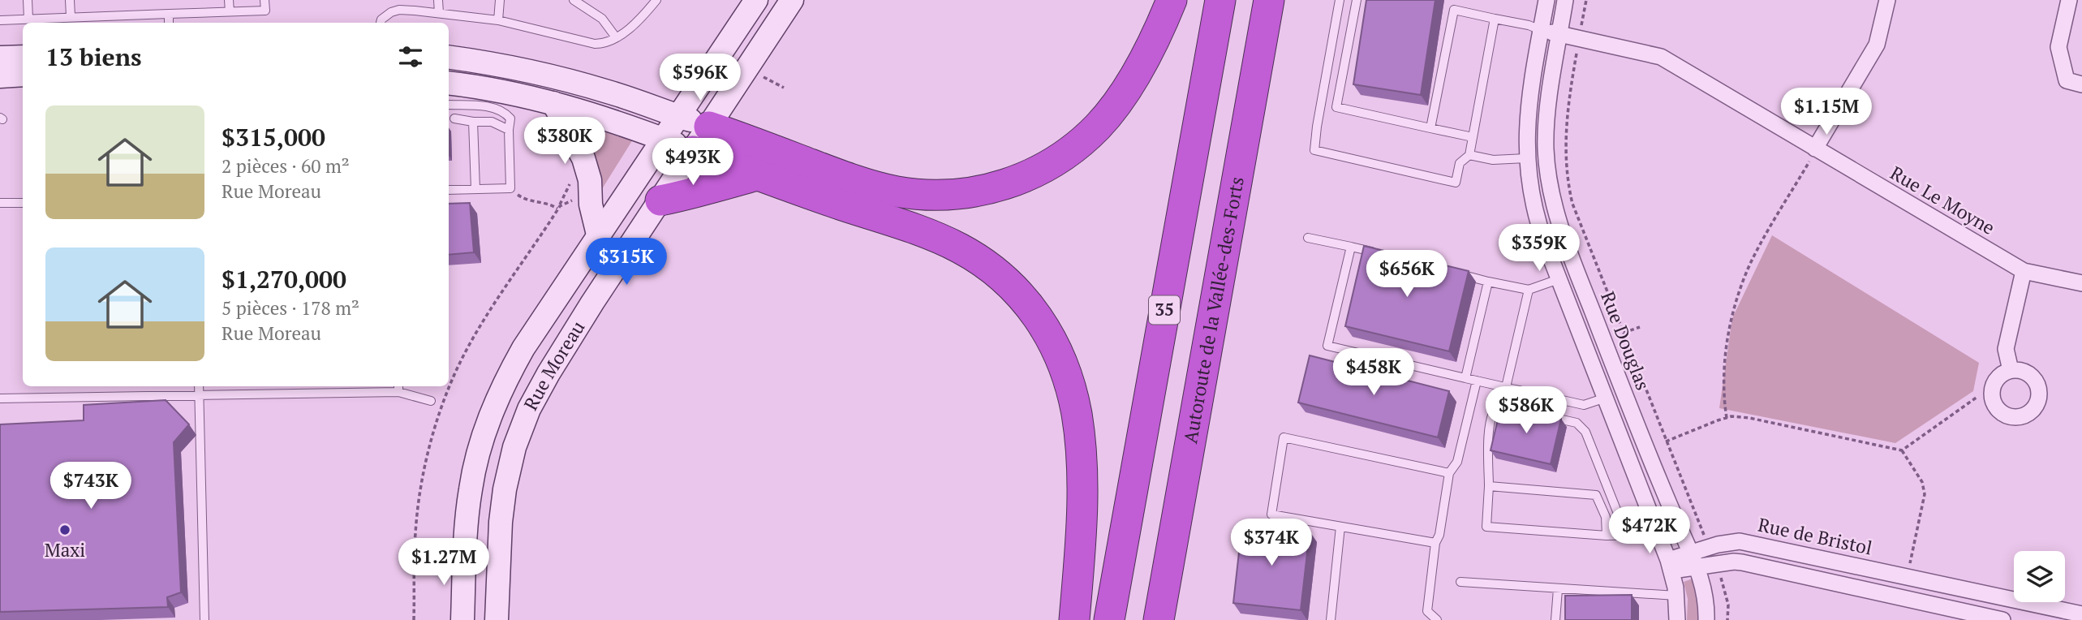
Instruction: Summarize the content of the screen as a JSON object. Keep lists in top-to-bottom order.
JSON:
{
  "streets": {
    "highway": ["35", "Autoroute de la Vallée-des-Forts"],
    "main road": ["Rue Moreau"],
    "street": ["Rue Le Moyne", "Rue Douglas", "Rue de Bristol"]
  },
  "crossings": [
    ["Rue Le Moyne", "Rue Douglas"],
    ["Rue Douglas", "Rue de Bristol"]
  ],
  "places": ["Maxi"],
  "page": {
    "heading": "13 biens",
    "price": [
      "$596K",
      "$1.15M",
      "$380K",
      "$493K",
      "$359K",
      "$315K",
      "$656K",
      "$458K",
      "$586K",
      "$743K",
      "$472K",
      "$374K",
      "$1.27M"
    ],
    "list": [
      {
        "name": "$315,000",
        "note": "2 pièces · 60 m² · Rue Moreau"
      },
      {
        "name": "$1,270,000",
        "note": "5 pièces · 178 m² · Rue Moreau"
      }
    ]
  }
}
